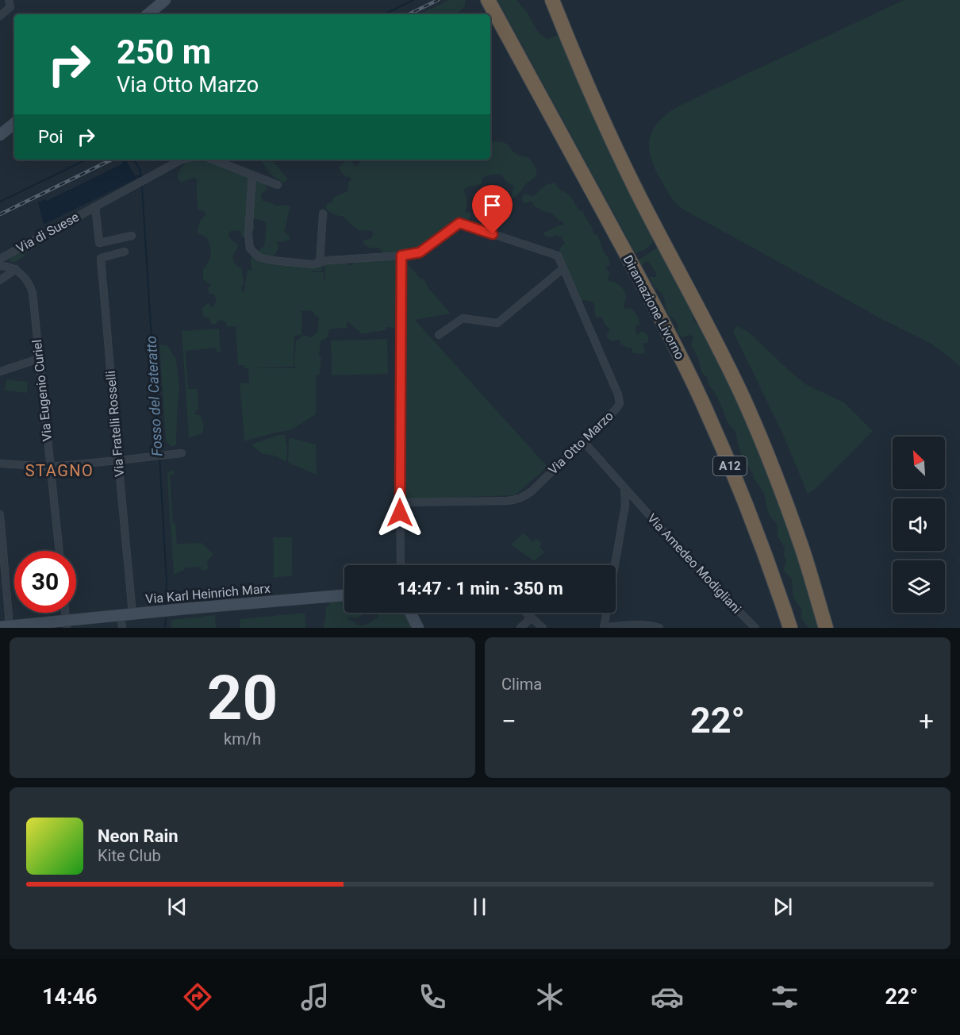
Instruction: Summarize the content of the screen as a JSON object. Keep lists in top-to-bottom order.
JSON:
{
  "streets": {
    "highway": ["Diramazione Livorno", "A12"],
    "street": [
      "Via di Suese",
      "Via Eugenio Curiel",
      "Via Fratelli Rosselli",
      "Via Otto Marzo",
      "Via Amedeo Modigliani",
      "Via Karl Heinrich Marx"
    ]
  },
  "crossings": [
    ["Via Fratelli Rosselli", "Via Karl Heinrich Marx"],
    ["Via Otto Marzo", "Via Amedeo Modigliani"]
  ],
  "districts": ["STAGNO"],
  "water": ["Fosso del Cateratto"],
  "north": "top left",
  "page": {
    "turn": ["250 m", "Via Otto Marzo"],
    "then": "Poi",
    "limit": "30",
    "trip": "14:47 · 1 min · 350 m",
    "tile": [
      ["20", "km/h"],
      "Clima"
    ],
    "heat": ["−", "22°", "+"],
    "song": ["Neon Rain", "Kite Club"],
    "tabs": ["14:46", "22°"]
  }
}
